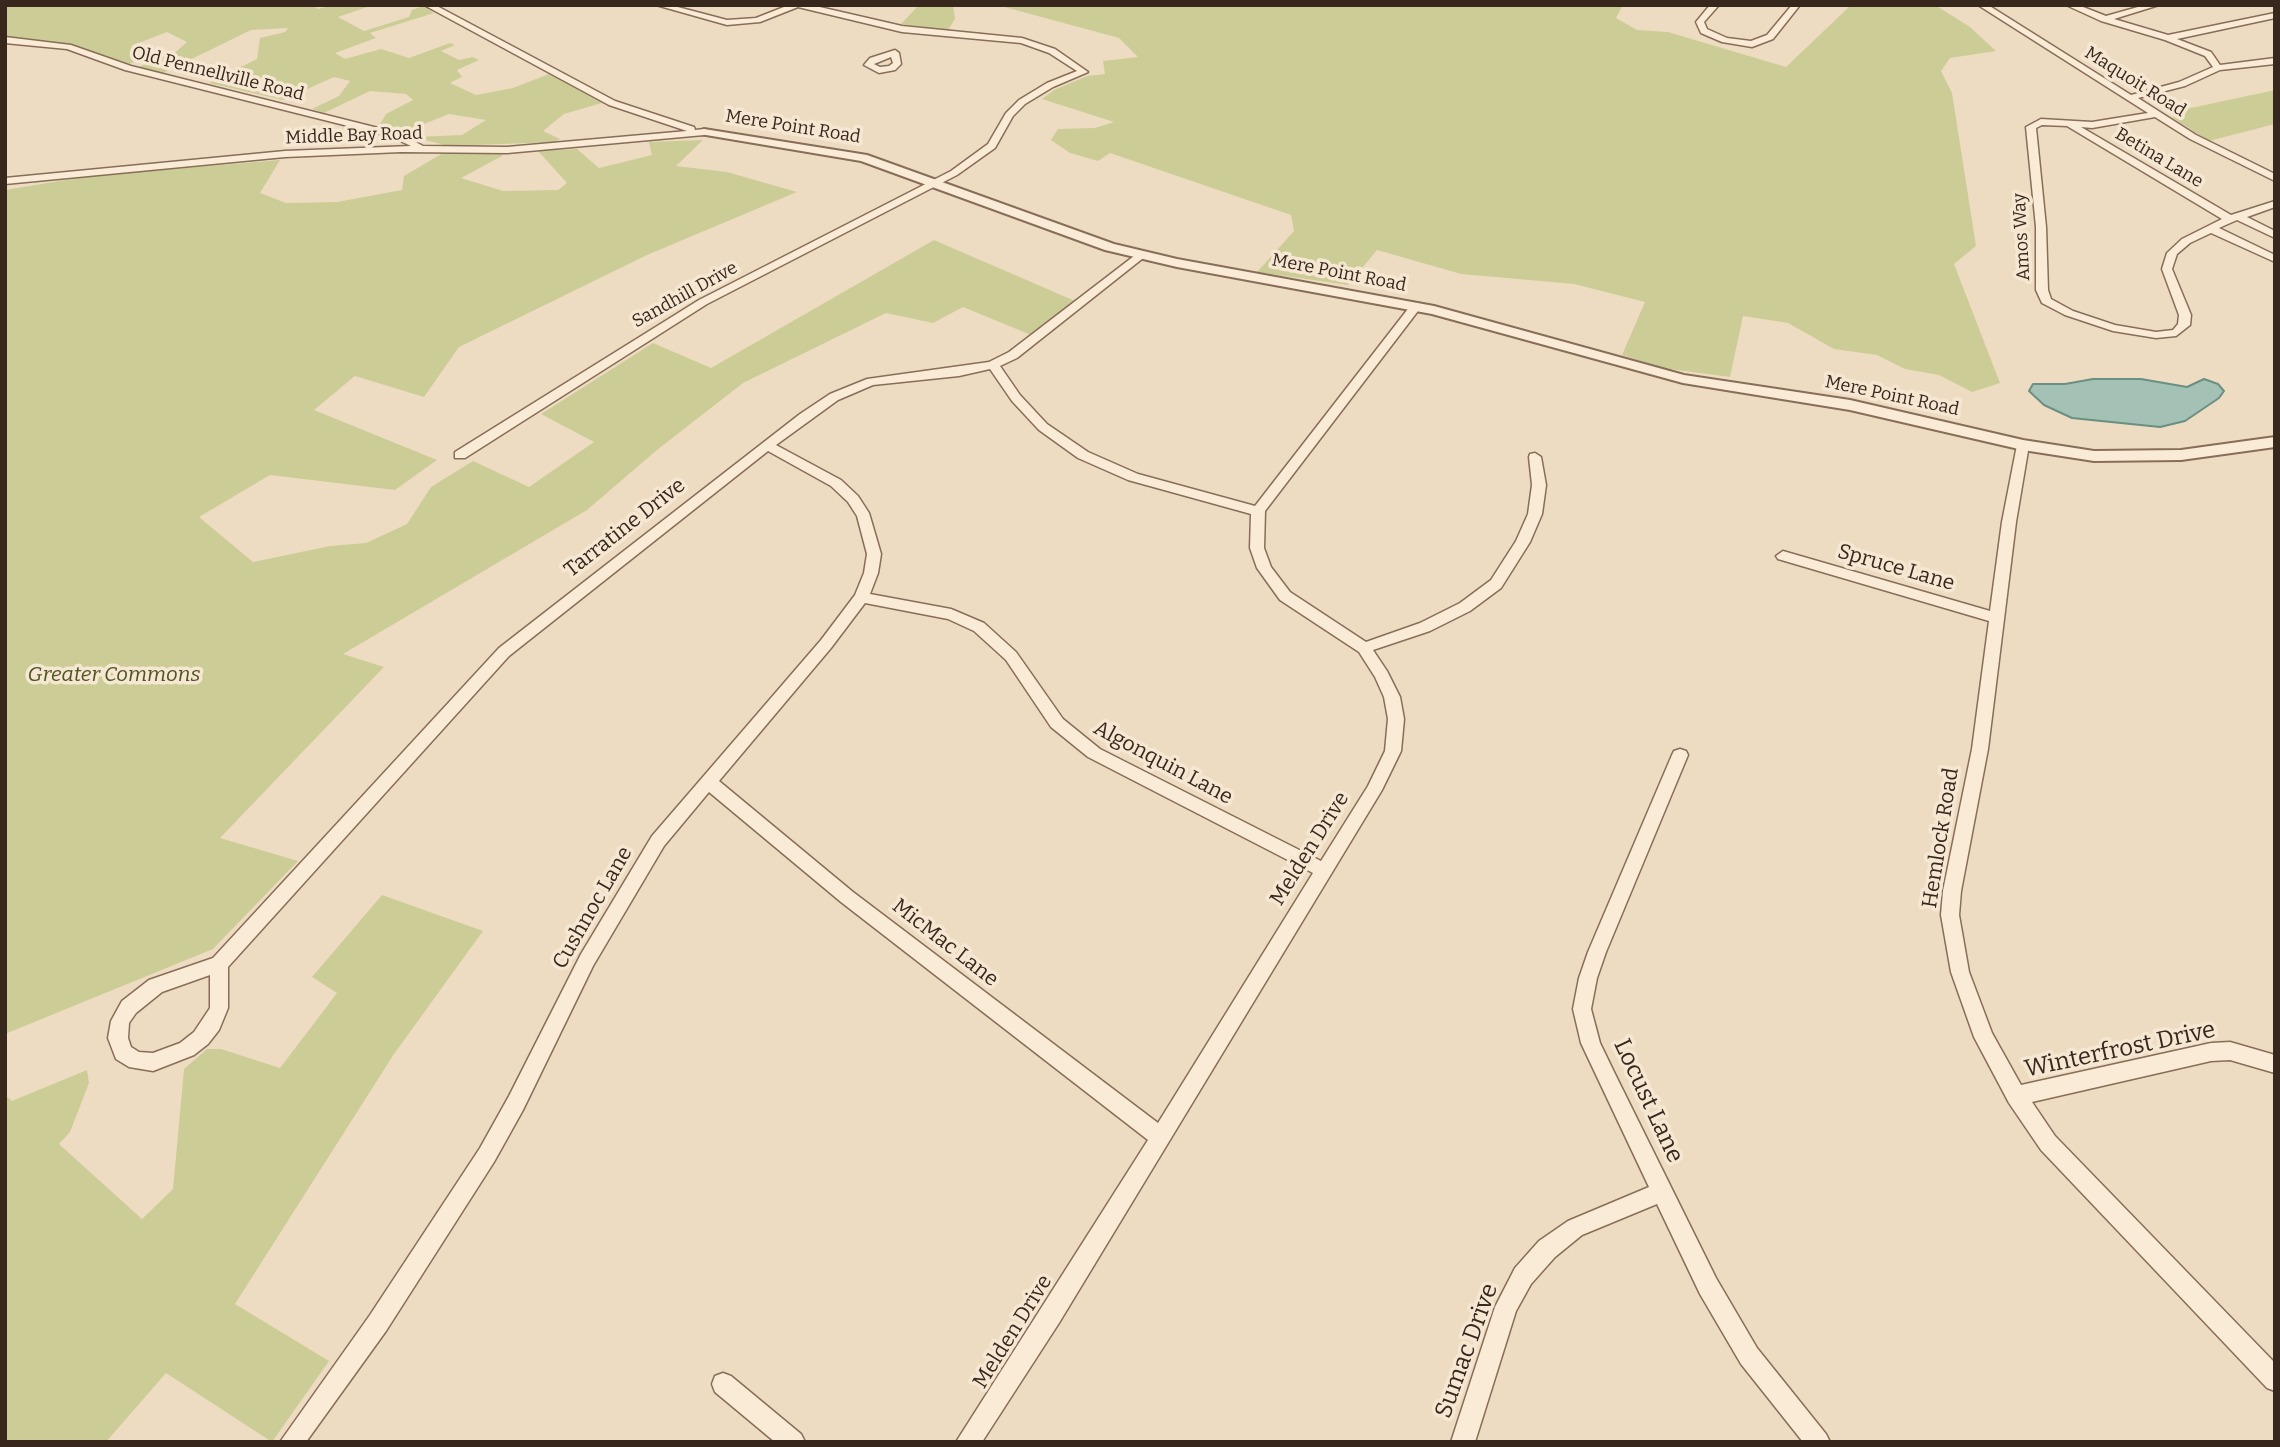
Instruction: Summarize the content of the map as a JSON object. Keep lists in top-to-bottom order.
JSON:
{
  "streets": {
    "street": [
      "Old Pennellville Road",
      "Maquoit Road",
      "Mere Point Road",
      "Middle Bay Road",
      "Betina Lane",
      "Amos Way",
      "Sandhill Drive",
      "Tarratine Drive",
      "Spruce Lane",
      "Algonquin Lane",
      "Hemlock Road",
      "Melden Drive",
      "Cushnoc Lane",
      "MicMac Lane",
      "Winterfrost Drive",
      "Locust Lane",
      "Sumac Drive"
    ]
  },
  "crossings": [
    ["Old Pennellville Road", "Middle Bay Road"],
    ["Maquoit Road", "Amos Way"],
    ["Mere Point Road", "Middle Bay Road"],
    ["Mere Point Road", "Sandhill Drive"],
    ["Mere Point Road", "Tarratine Drive"],
    ["Mere Point Road", "Hemlock Road"],
    ["Betina Lane", "Amos Way"],
    ["Tarratine Drive", "Cushnoc Lane"],
    ["Spruce Lane", "Hemlock Road"],
    ["Algonquin Lane", "Melden Drive"],
    ["Algonquin Lane", "Cushnoc Lane"],
    ["Hemlock Road", "Winterfrost Drive"],
    ["Melden Drive", "MicMac Lane"],
    ["Cushnoc Lane", "MicMac Lane"],
    ["Locust Lane", "Sumac Drive"]
  ],
  "parks": ["Greater Commons"]
}
